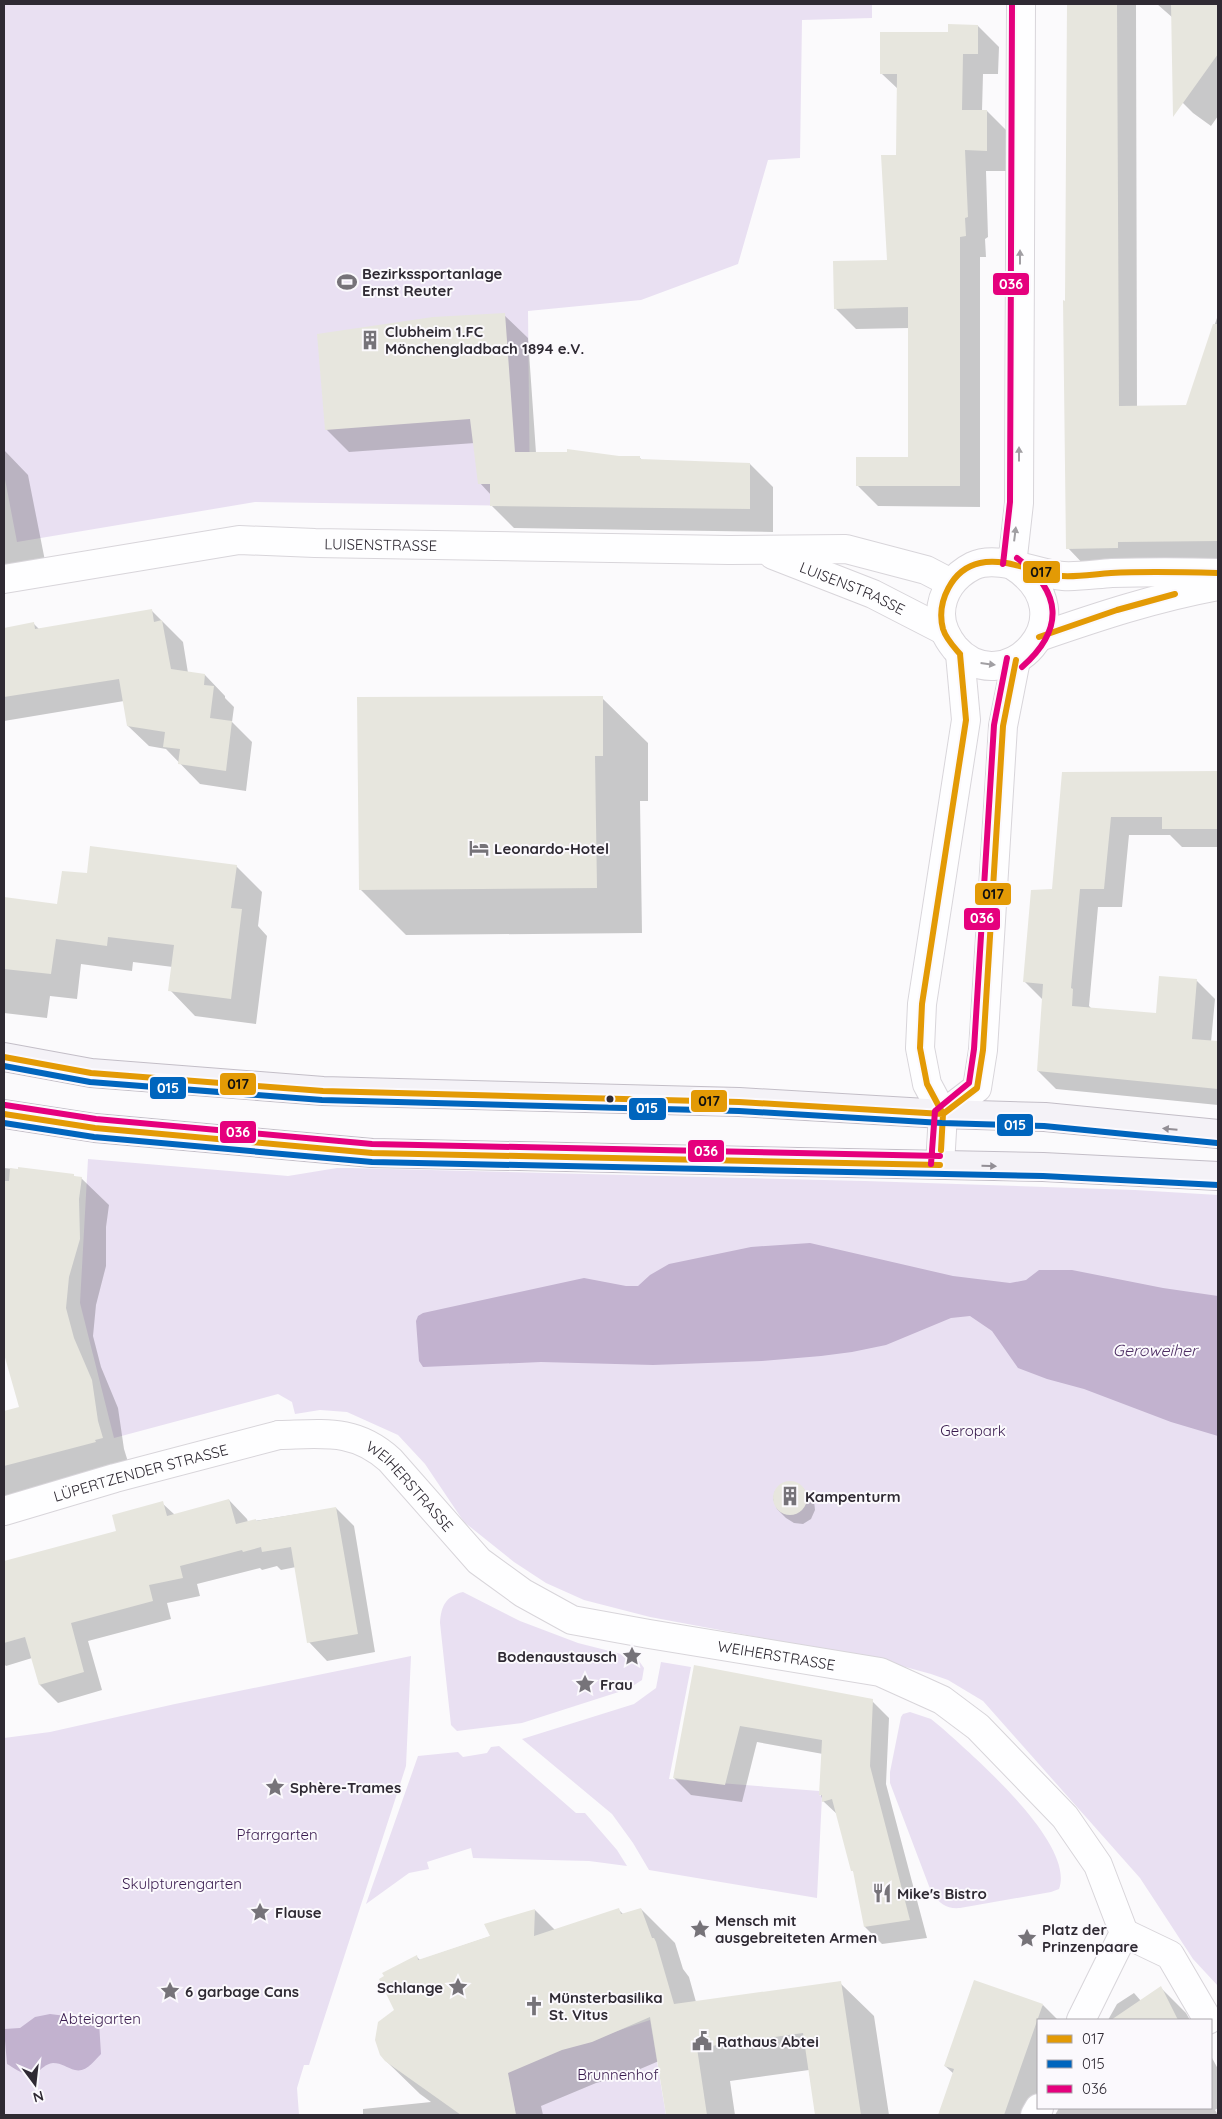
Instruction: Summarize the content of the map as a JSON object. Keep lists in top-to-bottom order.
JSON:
{
  "streets": {
    "street": ["LUISENSTRASSE", "LÜPERTZENDER STRASSE", "WEIHERSTRASSE"]
  },
  "crossings": [
    ["LÜPERTZENDER STRASSE", "WEIHERSTRASSE"]
  ],
  "water": ["Geroweiher"],
  "parks": [
    "Geropark",
    "Pfarrgarten",
    "Skulpturengarten",
    "Abteigarten",
    "Brunnenhof"
  ],
  "places": {
    "sports": ["Bezirkssportanlage Ernst Reuter"],
    "building": ["Clubheim 1.FC Mönchengladbach 1894 e.V.", "Kampenturm"],
    "hotel": ["Leonardo-Hotel"],
    "place": [
      "Bodenaustausch",
      "Frau",
      "Sphère-Trames",
      "Flause",
      "Mensch mit ausgebreiteten Armen",
      "Platz der Prinzenpaare",
      "Schlange",
      "6 garbage Cans"
    ],
    "restaurant": ["Mike's Bistro"],
    "church": ["Münsterbasilika St. Vitus"],
    "public building": ["Rathaus Abtei"]
  },
  "lines": ["transit line 036", "transit line 017", "transit line 015"],
  "legend": ["017", "015", "036"],
  "north": "bottom"
}
